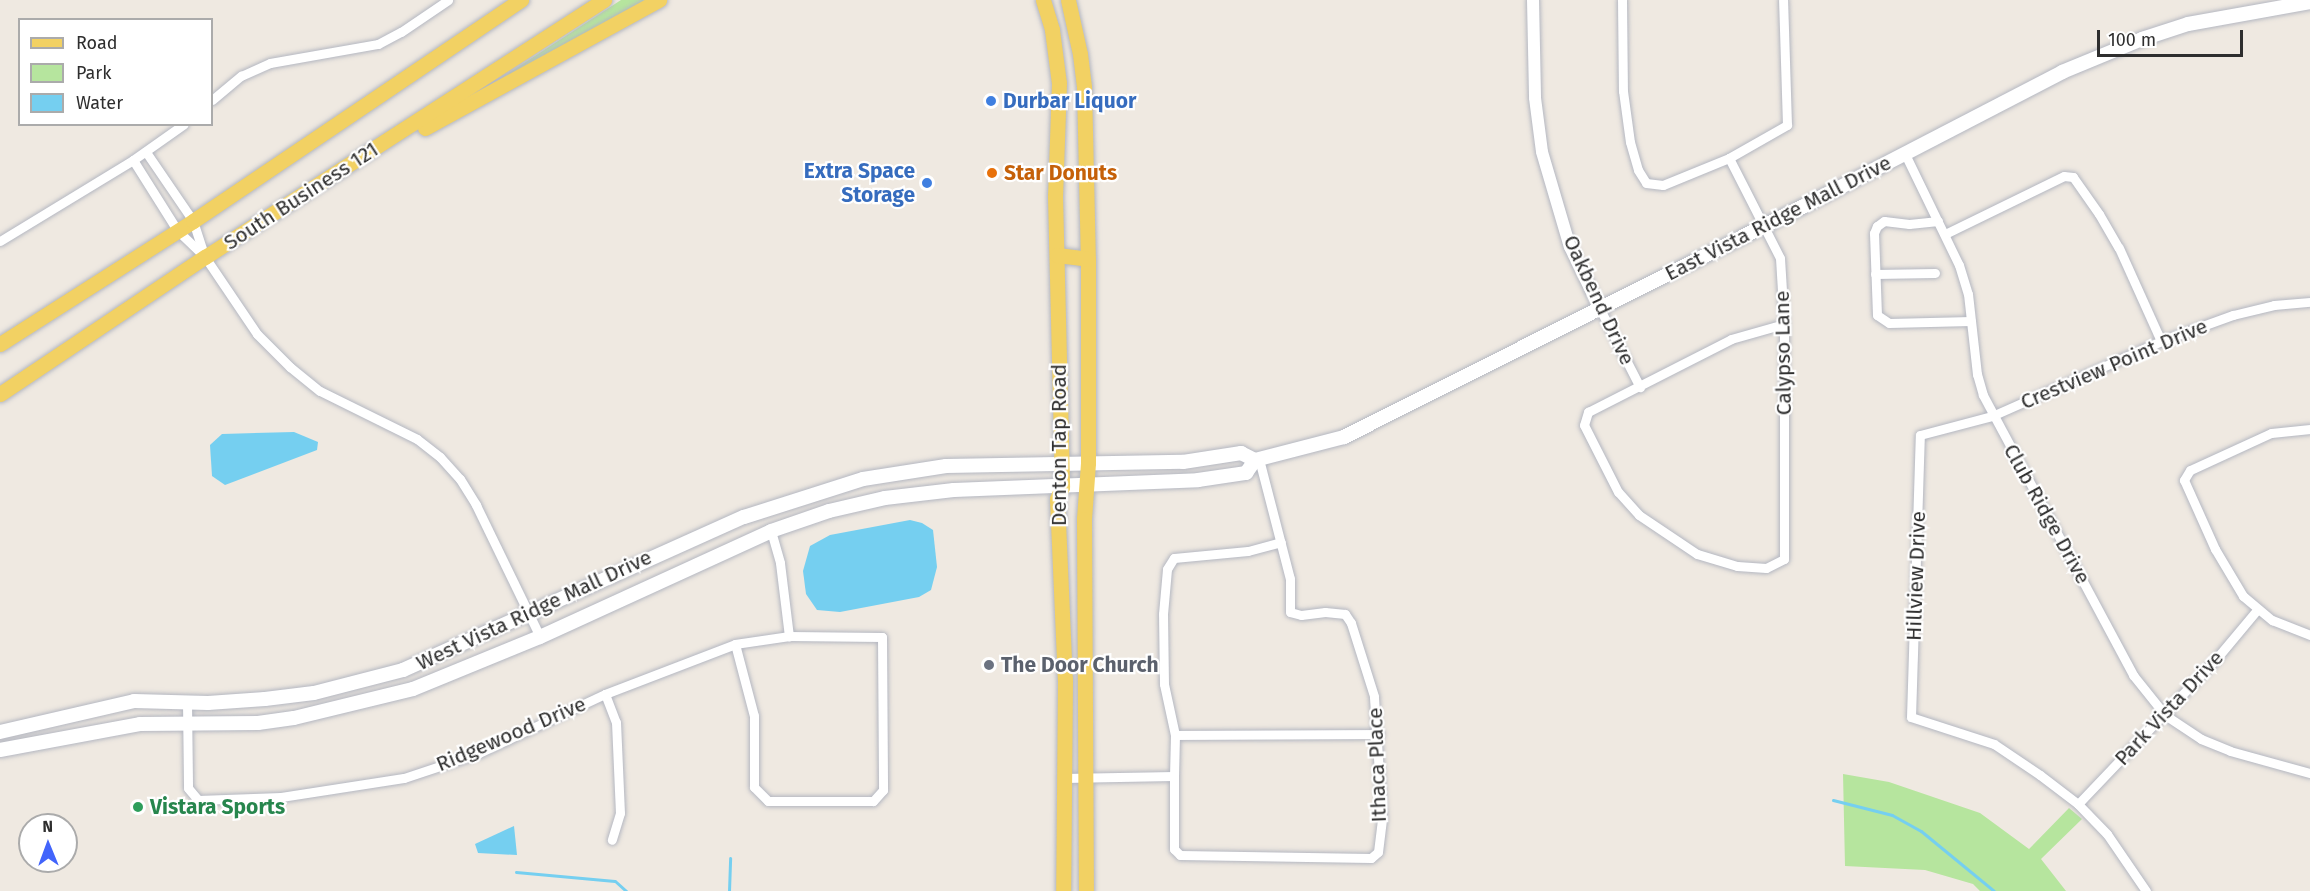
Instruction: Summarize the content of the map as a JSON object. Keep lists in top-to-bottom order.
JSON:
{
  "streets": {
    "main road": [
      "South Business 121",
      "East Vista Ridge Mall Drive",
      "Denton Tap Road",
      "West Vista Ridge Mall Drive"
    ],
    "street": [
      "Oakbend Drive",
      "Calypso Lane",
      "Crestview Point Drive",
      "Club Ridge Drive",
      "Hillview Drive",
      "Park Vista Drive",
      "Ridgewood Drive",
      "Ithaca Place"
    ]
  },
  "crossings": [
    ["East Vista Ridge Mall Drive", "Oakbend Drive"],
    ["East Vista Ridge Mall Drive", "Calypso Lane"],
    ["East Vista Ridge Mall Drive", "Denton Tap Road"],
    ["East Vista Ridge Mall Drive", "Club Ridge Drive"],
    ["East Vista Ridge Mall Drive", "West Vista Ridge Mall Drive"],
    ["East Vista Ridge Mall Drive", "Ithaca Place"],
    ["Oakbend Drive", "Calypso Lane"],
    ["Crestview Point Drive", "Club Ridge Drive"],
    ["Crestview Point Drive", "Hillview Drive"],
    ["Denton Tap Road", "West Vista Ridge Mall Drive"],
    ["Club Ridge Drive", "Park Vista Drive"],
    ["Hillview Drive", "Park Vista Drive"],
    ["West Vista Ridge Mall Drive", "Ridgewood Drive"]
  ],
  "places": [
    "Durbar Liquor",
    "Star Donuts",
    "Extra Space Storage",
    "The Door Church",
    "Vistara Sports"
  ],
  "legend": ["Road", "Park", "Water"],
  "scale_bar": "100 m",
  "north": "top"
}
